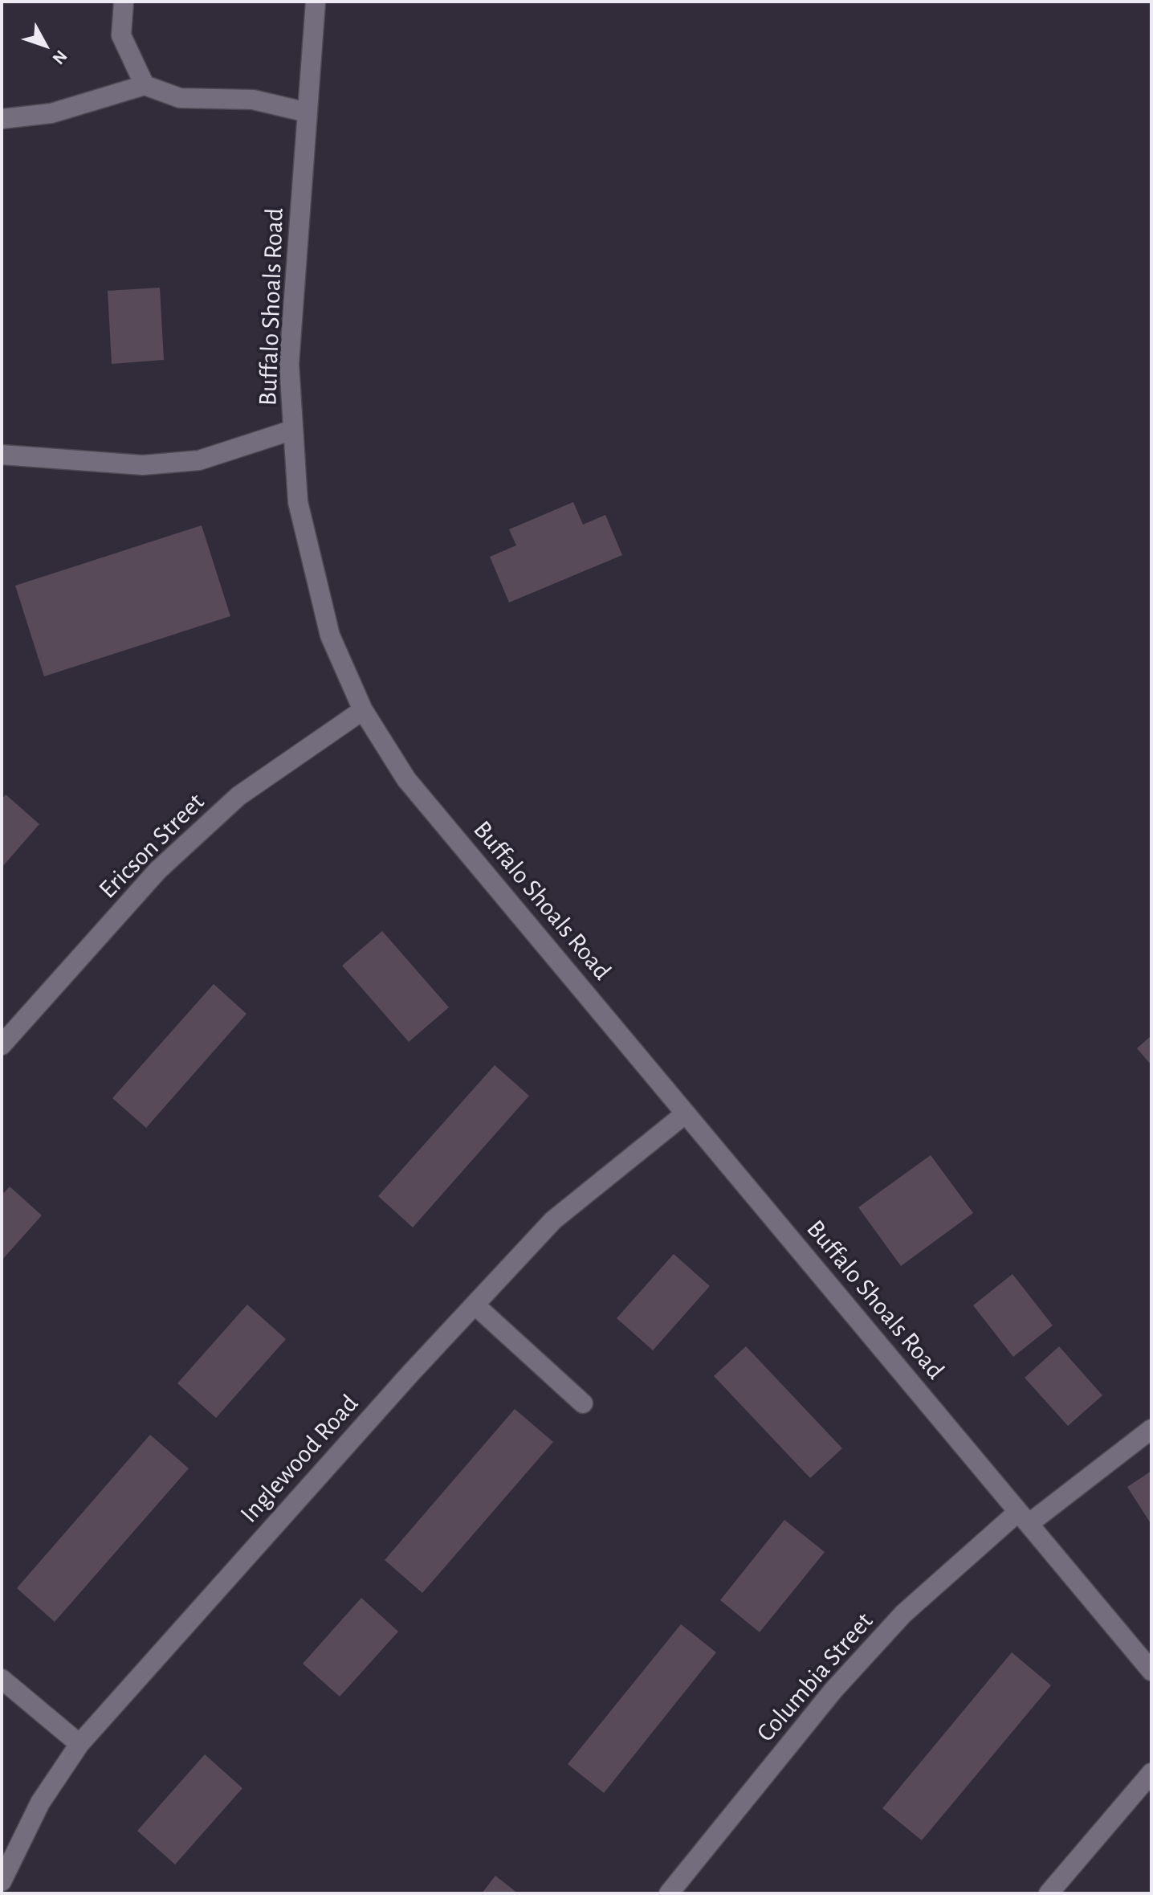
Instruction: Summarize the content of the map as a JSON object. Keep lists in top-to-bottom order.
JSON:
{
  "streets": {
    "street": [
      "Buffalo Shoals Road",
      "Ericson Street",
      "Inglewood Road",
      "Columbia Street"
    ]
  },
  "crossings": [
    ["Buffalo Shoals Road", "Ericson Street"],
    ["Buffalo Shoals Road", "Inglewood Road"],
    ["Buffalo Shoals Road", "Columbia Street"]
  ],
  "north": "bottom right"
}
